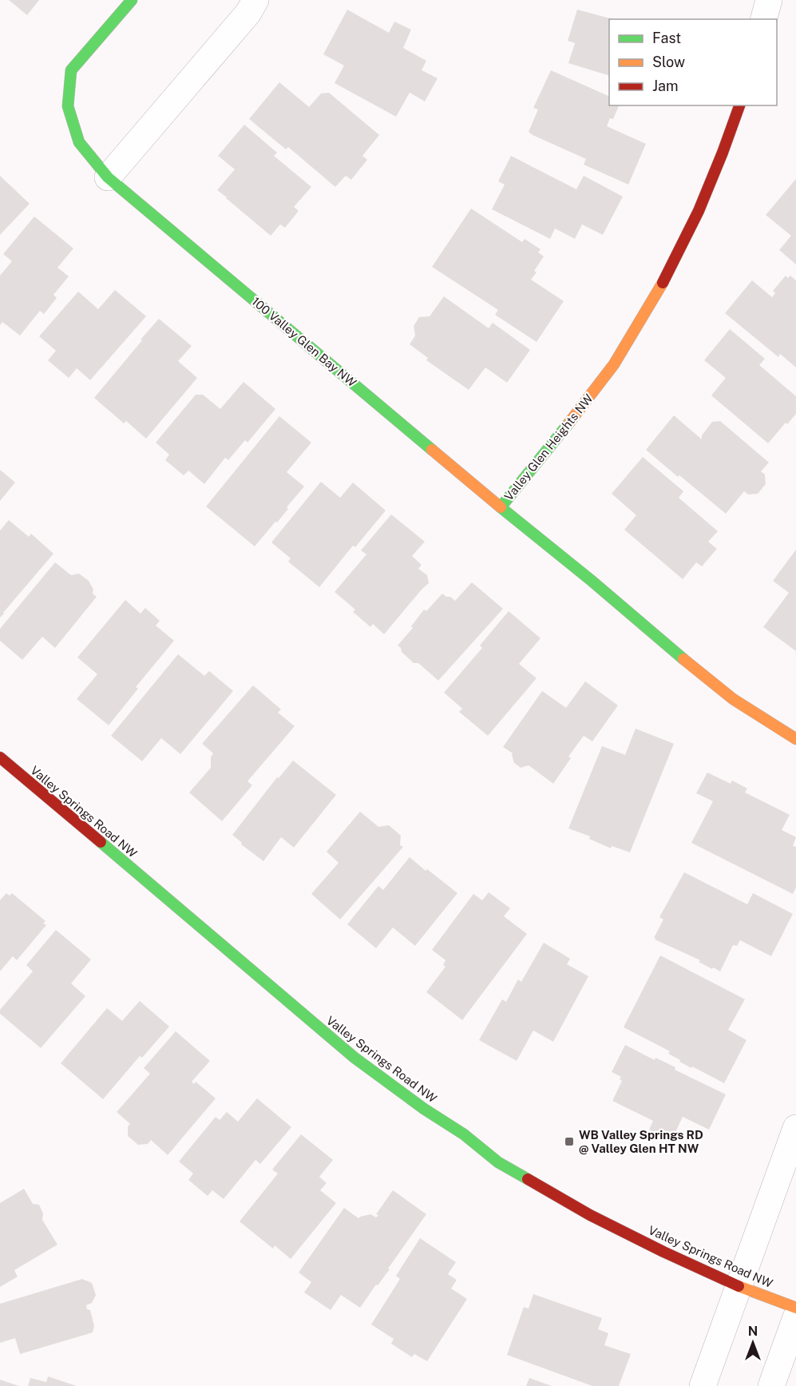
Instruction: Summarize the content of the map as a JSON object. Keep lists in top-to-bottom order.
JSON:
{
  "streets": {
    "street": ["100 Valley Glen Bay NW", "Valley Glen Heights NW", "Valley Springs Road NW"]
  },
  "crossings": [
    ["100 Valley Glen Bay NW", "Valley Glen Heights NW"]
  ],
  "places": {
    "transit": ["WB Valley Springs RD @ Valley Glen HT NW"]
  },
  "legend": ["Fast", "Slow", "Jam"],
  "north": "top"
}
